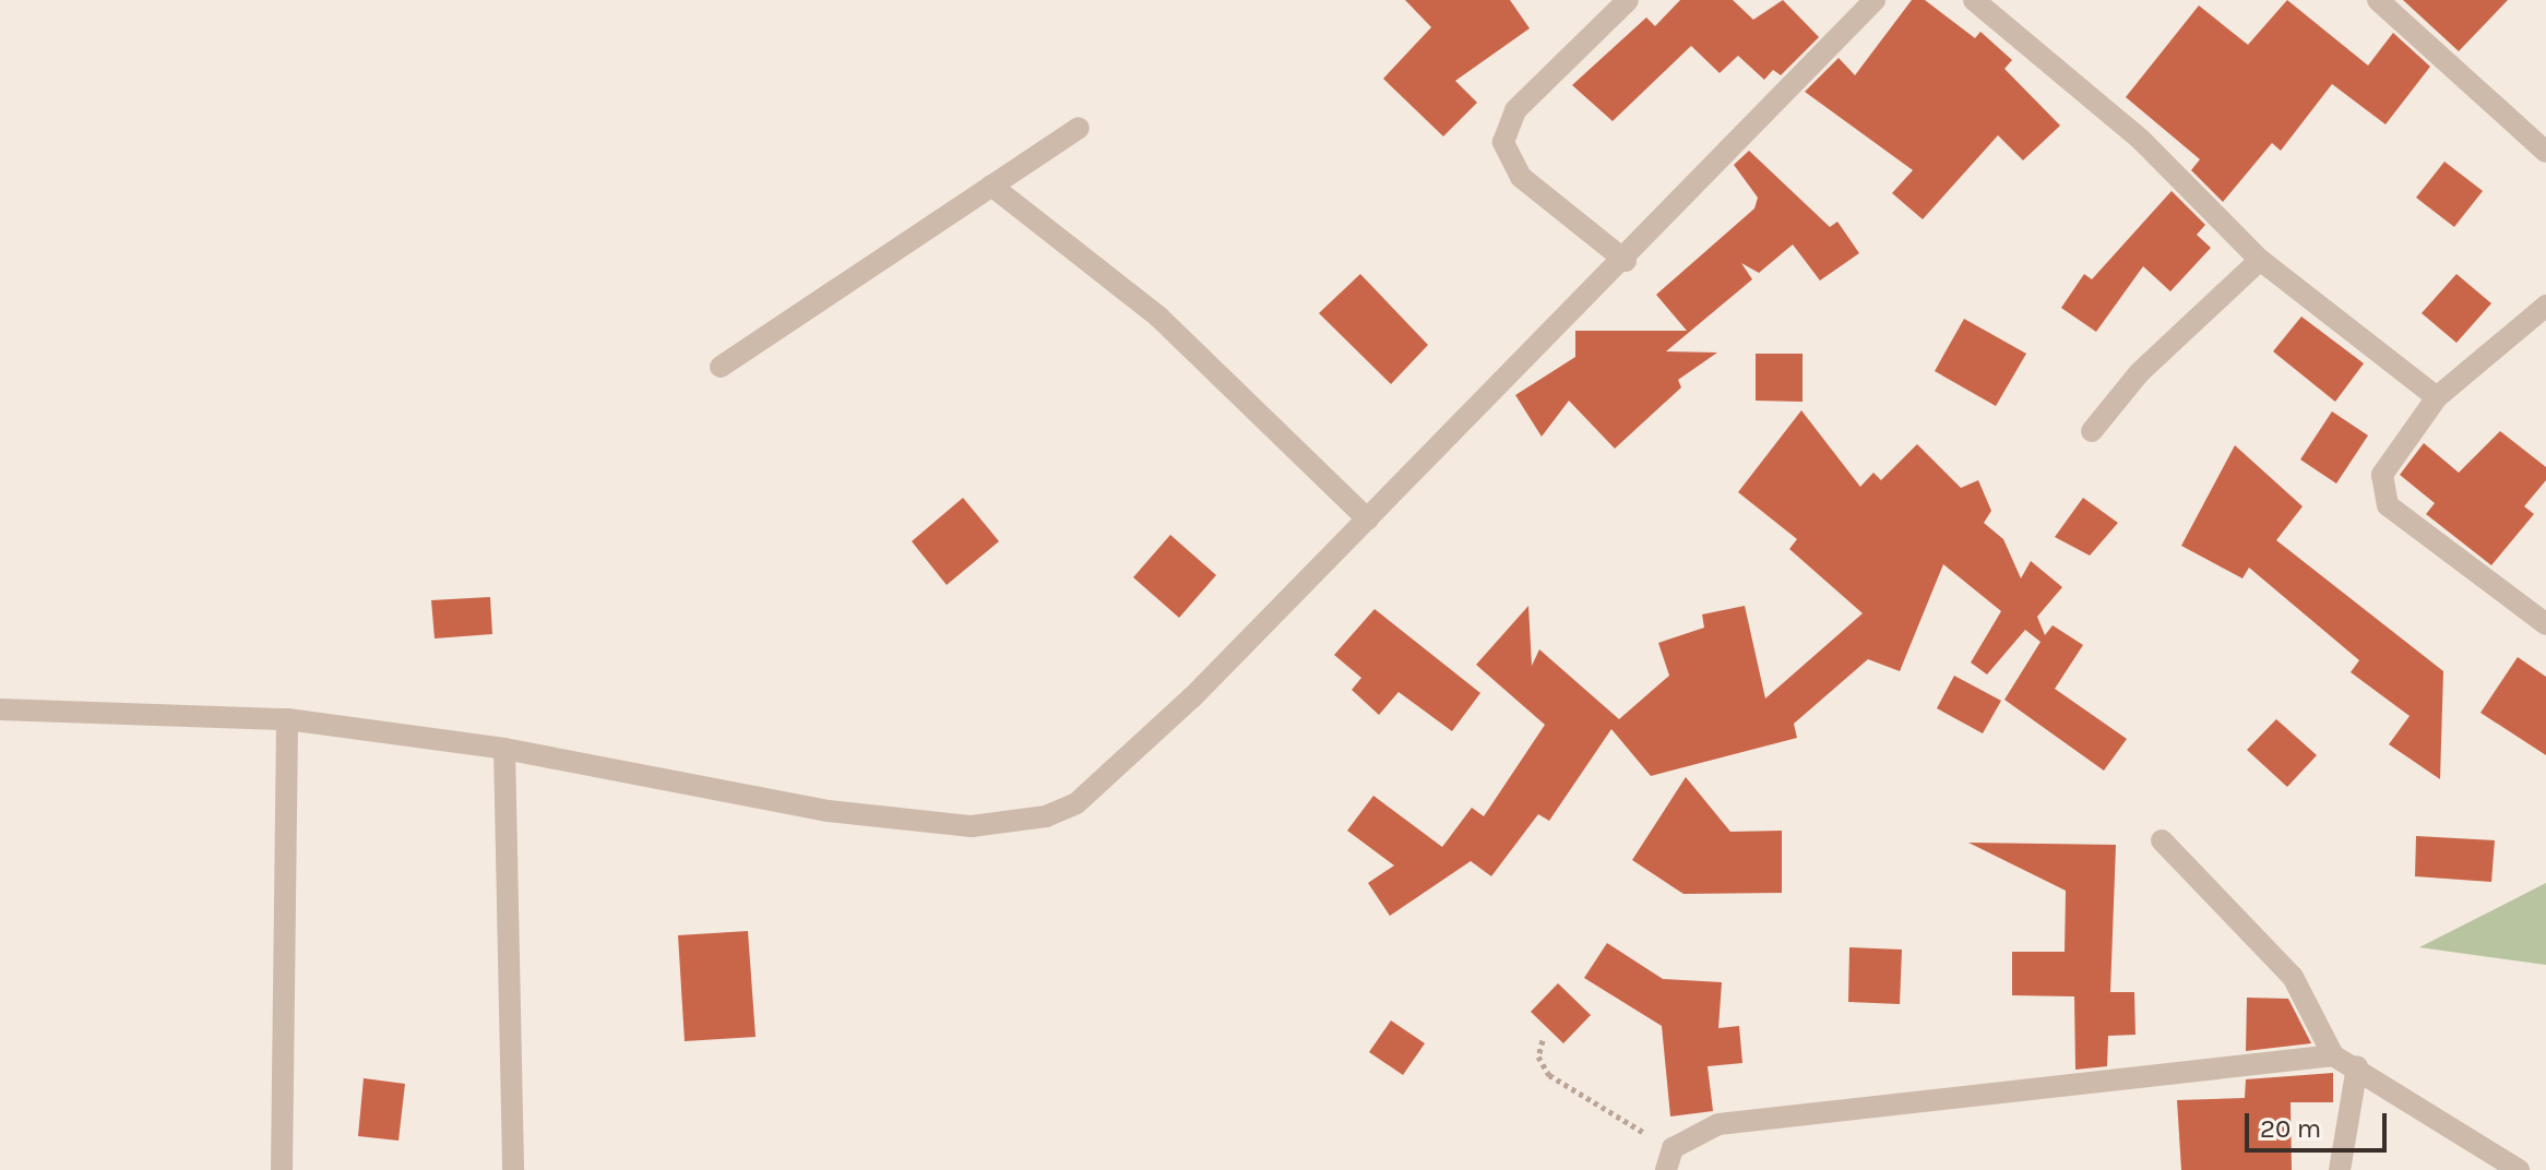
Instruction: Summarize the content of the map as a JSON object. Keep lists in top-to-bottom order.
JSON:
{
  "scale_bar": "20 m"
}
